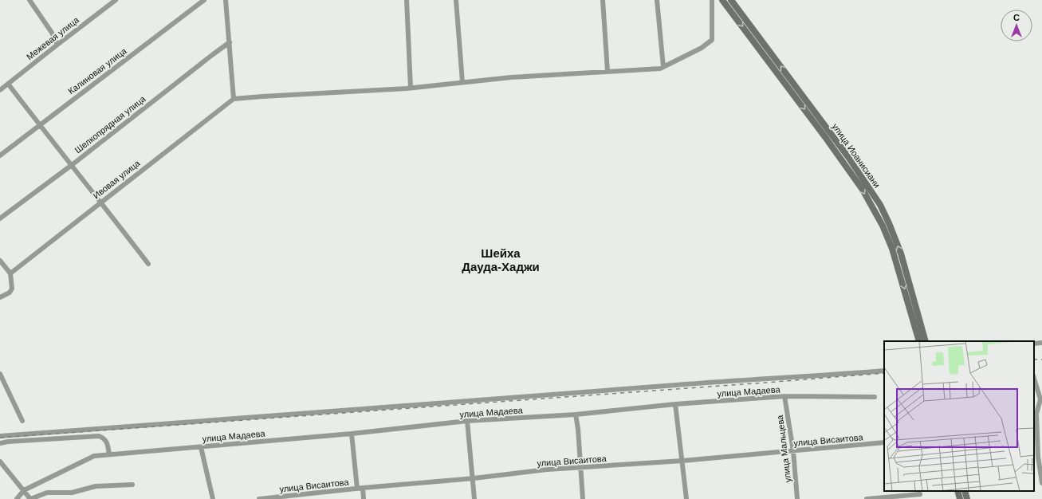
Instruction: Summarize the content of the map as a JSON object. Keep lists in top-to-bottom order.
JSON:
{
  "streets": {
    "main road": ["улица Иоанисиани"],
    "street": [
      "Межевая улица",
      "Калиновая улица",
      "Шелкопрядная улица",
      "Ивовая улица",
      "улица Мадаева",
      "улица Висаитова",
      "улица Мальцева"
    ]
  },
  "crossings": [
    ["улица Мадаева", "улица Мальцева"],
    ["улица Висаитова", "улица Мальцева"]
  ],
  "districts": ["Шейха Дауда-Хаджи"],
  "north": "top"
}
